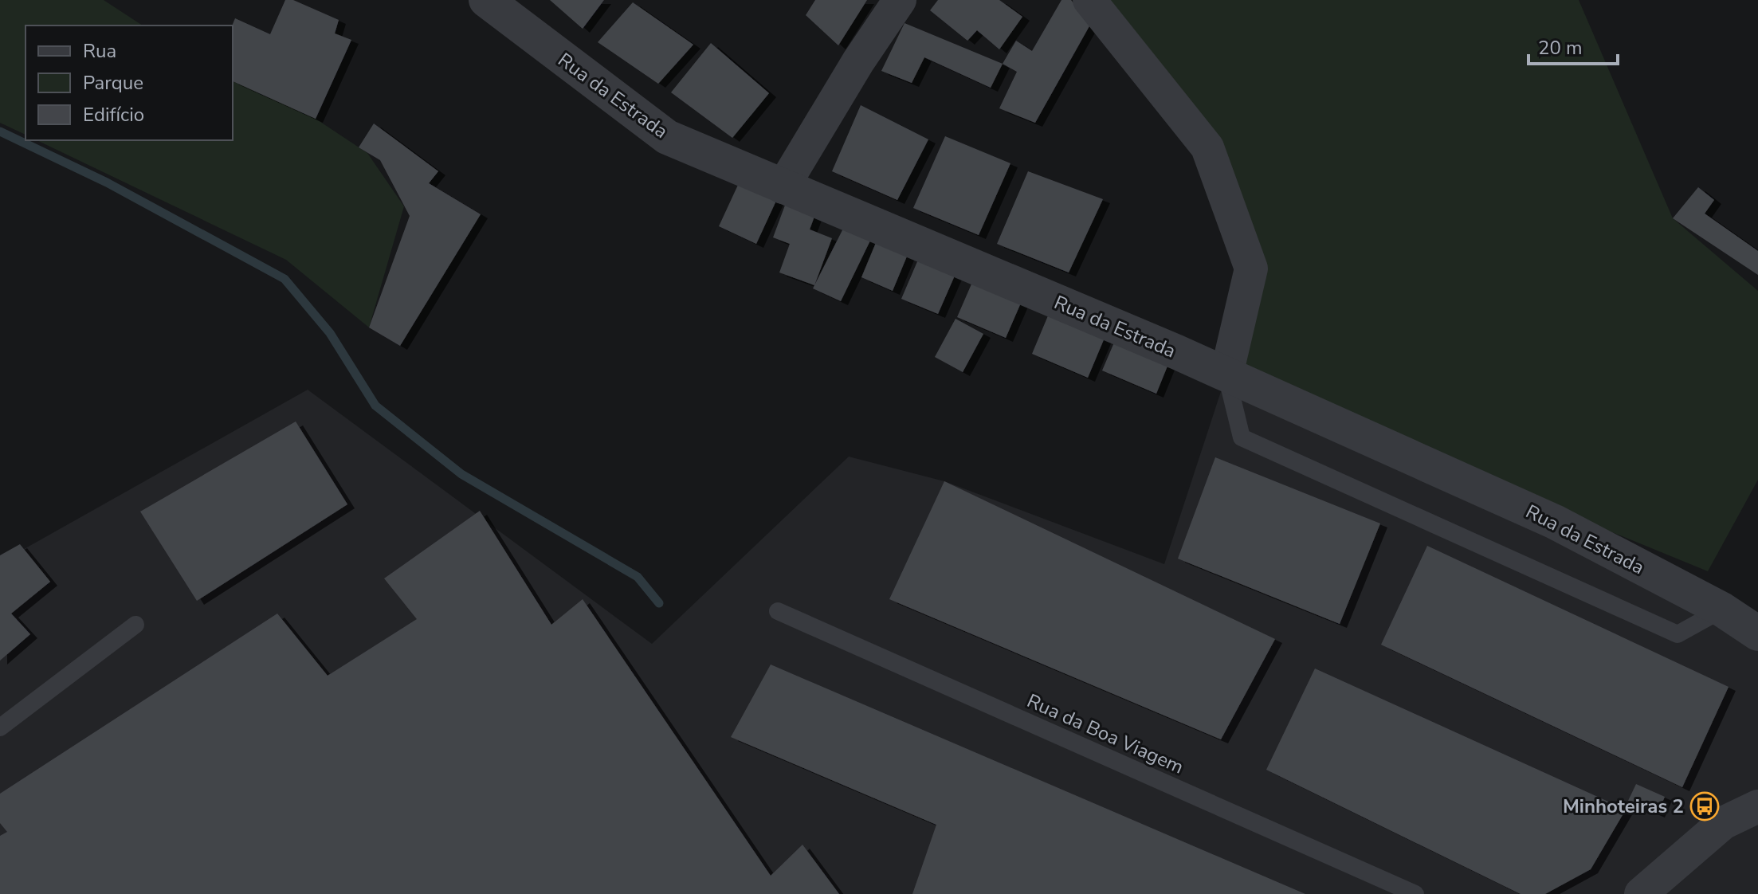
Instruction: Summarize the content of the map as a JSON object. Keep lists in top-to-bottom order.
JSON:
{
  "streets": {
    "street": ["Rua da Estrada"],
    "lane": ["Rua da Boa Viagem"]
  },
  "places": {
    "bus stop": ["Minhoteiras 2"]
  },
  "legend": ["Rua", "Parque", "Edifício"],
  "scale_bar": "20 m"
}
